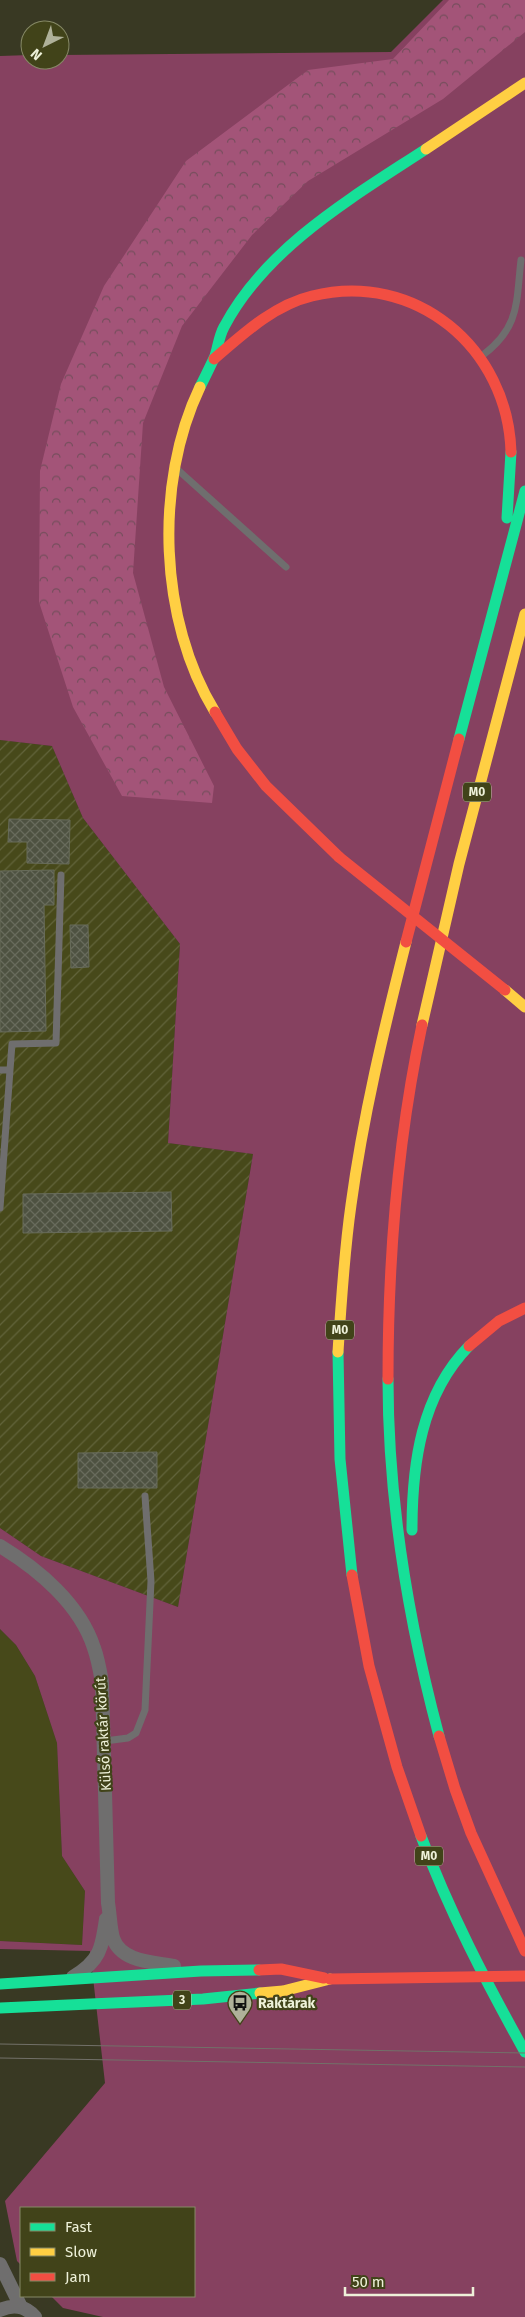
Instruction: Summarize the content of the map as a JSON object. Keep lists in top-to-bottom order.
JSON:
{
  "streets": {
    "main road": ["M0", "3"],
    "street": ["Külső raktár körút"]
  },
  "crossings": [
    ["Külső raktár körút", "3"]
  ],
  "places": {
    "bus stop": ["Raktárak"]
  },
  "legend": ["Fast", "Slow", "Jam"],
  "scale_bar": "50 m",
  "north": "bottom left"
}
